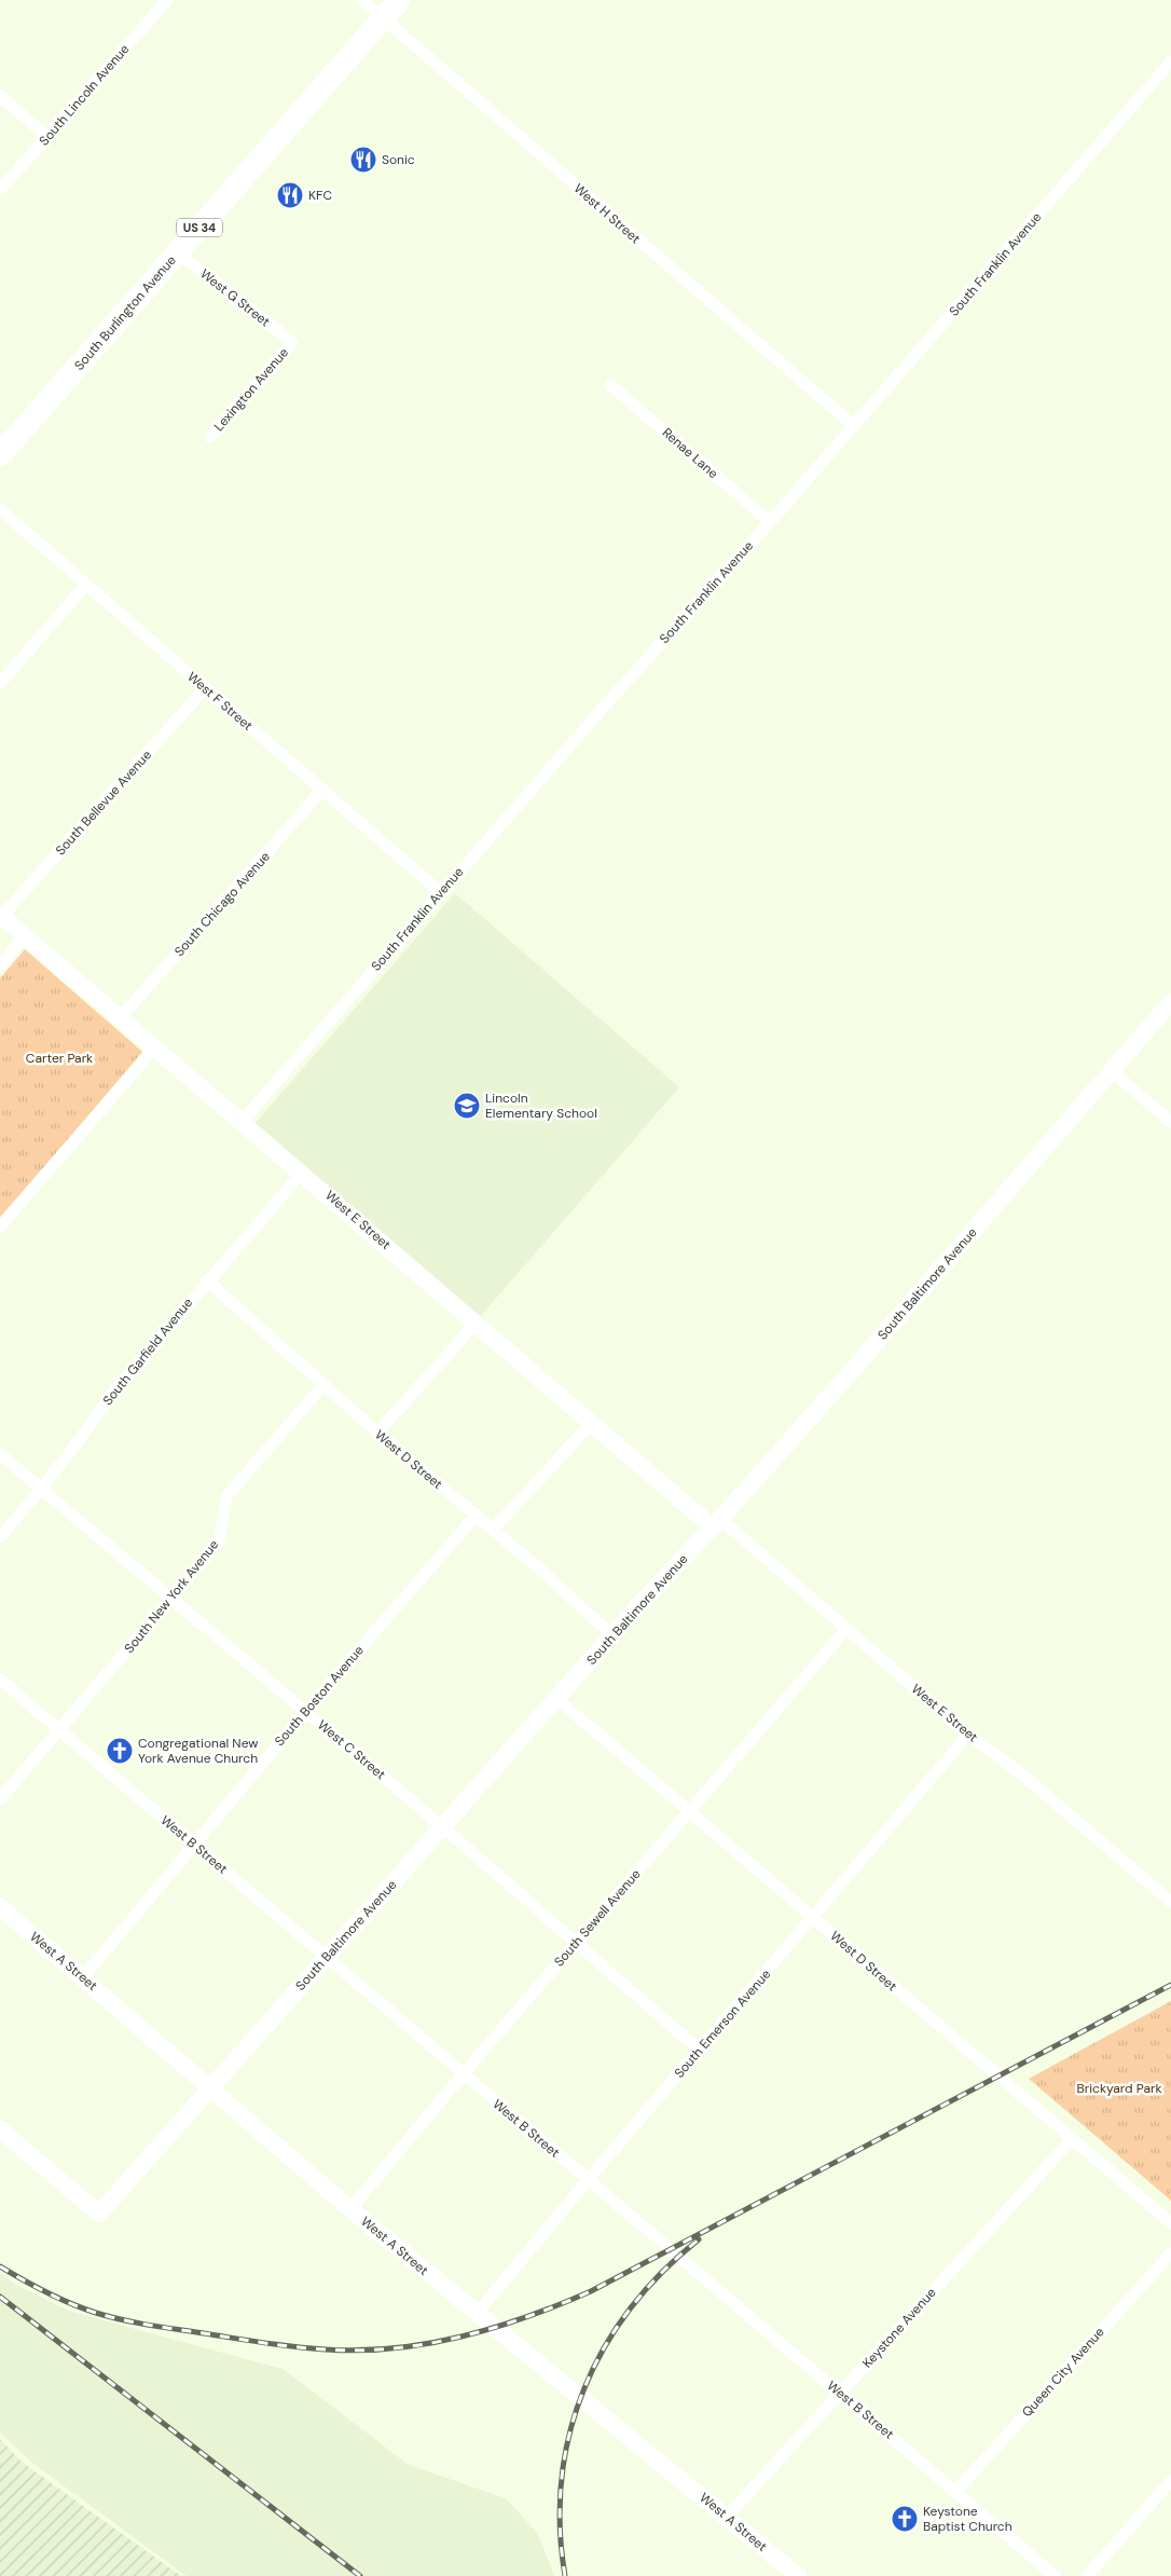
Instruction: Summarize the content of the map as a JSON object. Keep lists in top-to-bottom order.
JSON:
{
  "streets": {
    "highway": ["US 34", "South Burlington Avenue"],
    "street": [
      "South Lincoln Avenue",
      "West H Street",
      "South Franklin Avenue",
      "West G Street",
      "Lexington Avenue",
      "Renae Lane",
      "West F Street",
      "South Bellevue Avenue",
      "South Chicago Avenue",
      "West E Street",
      "South Baltimore Avenue",
      "South Garfield Avenue",
      "West D Street",
      "South New York Avenue",
      "South Boston Avenue",
      "West C Street",
      "West B Street",
      "South Sewell Avenue",
      "West A Street",
      "South Emerson Avenue",
      "Keystone Avenue",
      "Queen City Avenue"
    ]
  },
  "crossings": [
    ["West H Street", "South Franklin Avenue"],
    ["West H Street", "South Burlington Avenue"],
    ["South Franklin Avenue", "Renae Lane"],
    ["South Franklin Avenue", "West F Street"],
    ["South Franklin Avenue", "West E Street"],
    ["West G Street", "South Burlington Avenue"],
    ["West G Street", "Lexington Avenue"],
    ["West F Street", "South Bellevue Avenue"],
    ["West F Street", "South Chicago Avenue"],
    ["South Bellevue Avenue", "West E Street"],
    ["South Chicago Avenue", "West E Street"],
    ["West E Street", "South Baltimore Avenue"],
    ["West E Street", "South Garfield Avenue"],
    ["West E Street", "South Sewell Avenue"],
    ["West E Street", "South Emerson Avenue"],
    ["South Baltimore Avenue", "West D Street"],
    ["South Baltimore Avenue", "West C Street"],
    ["South Baltimore Avenue", "West B Street"],
    ["South Baltimore Avenue", "West A Street"],
    ["South Garfield Avenue", "West D Street"],
    ["South Garfield Avenue", "West C Street"],
    ["West D Street", "South New York Avenue"],
    ["West D Street", "South Boston Avenue"],
    ["West D Street", "South Sewell Avenue"],
    ["West D Street", "South Emerson Avenue"],
    ["West D Street", "Keystone Avenue"],
    ["South New York Avenue", "West C Street"],
    ["South New York Avenue", "West B Street"],
    ["South Boston Avenue", "West C Street"],
    ["South Boston Avenue", "West B Street"],
    ["South Boston Avenue", "West A Street"],
    ["West C Street", "South Sewell Avenue"],
    ["West C Street", "South Emerson Avenue"],
    ["West B Street", "South Sewell Avenue"],
    ["West B Street", "South Emerson Avenue"],
    ["West B Street", "Keystone Avenue"],
    ["West B Street", "Queen City Avenue"],
    ["South Sewell Avenue", "West A Street"],
    ["West A Street", "South Emerson Avenue"],
    ["West A Street", "Keystone Avenue"]
  ],
  "parks": ["Carter Park", "Brickyard Park"],
  "places": {
    "restaurant": ["Sonic", "KFC"],
    "school or university": ["Lincoln Elementary School"],
    "church": ["Congregational New York Avenue Church", "Keystone Baptist Church"]
  }
}
